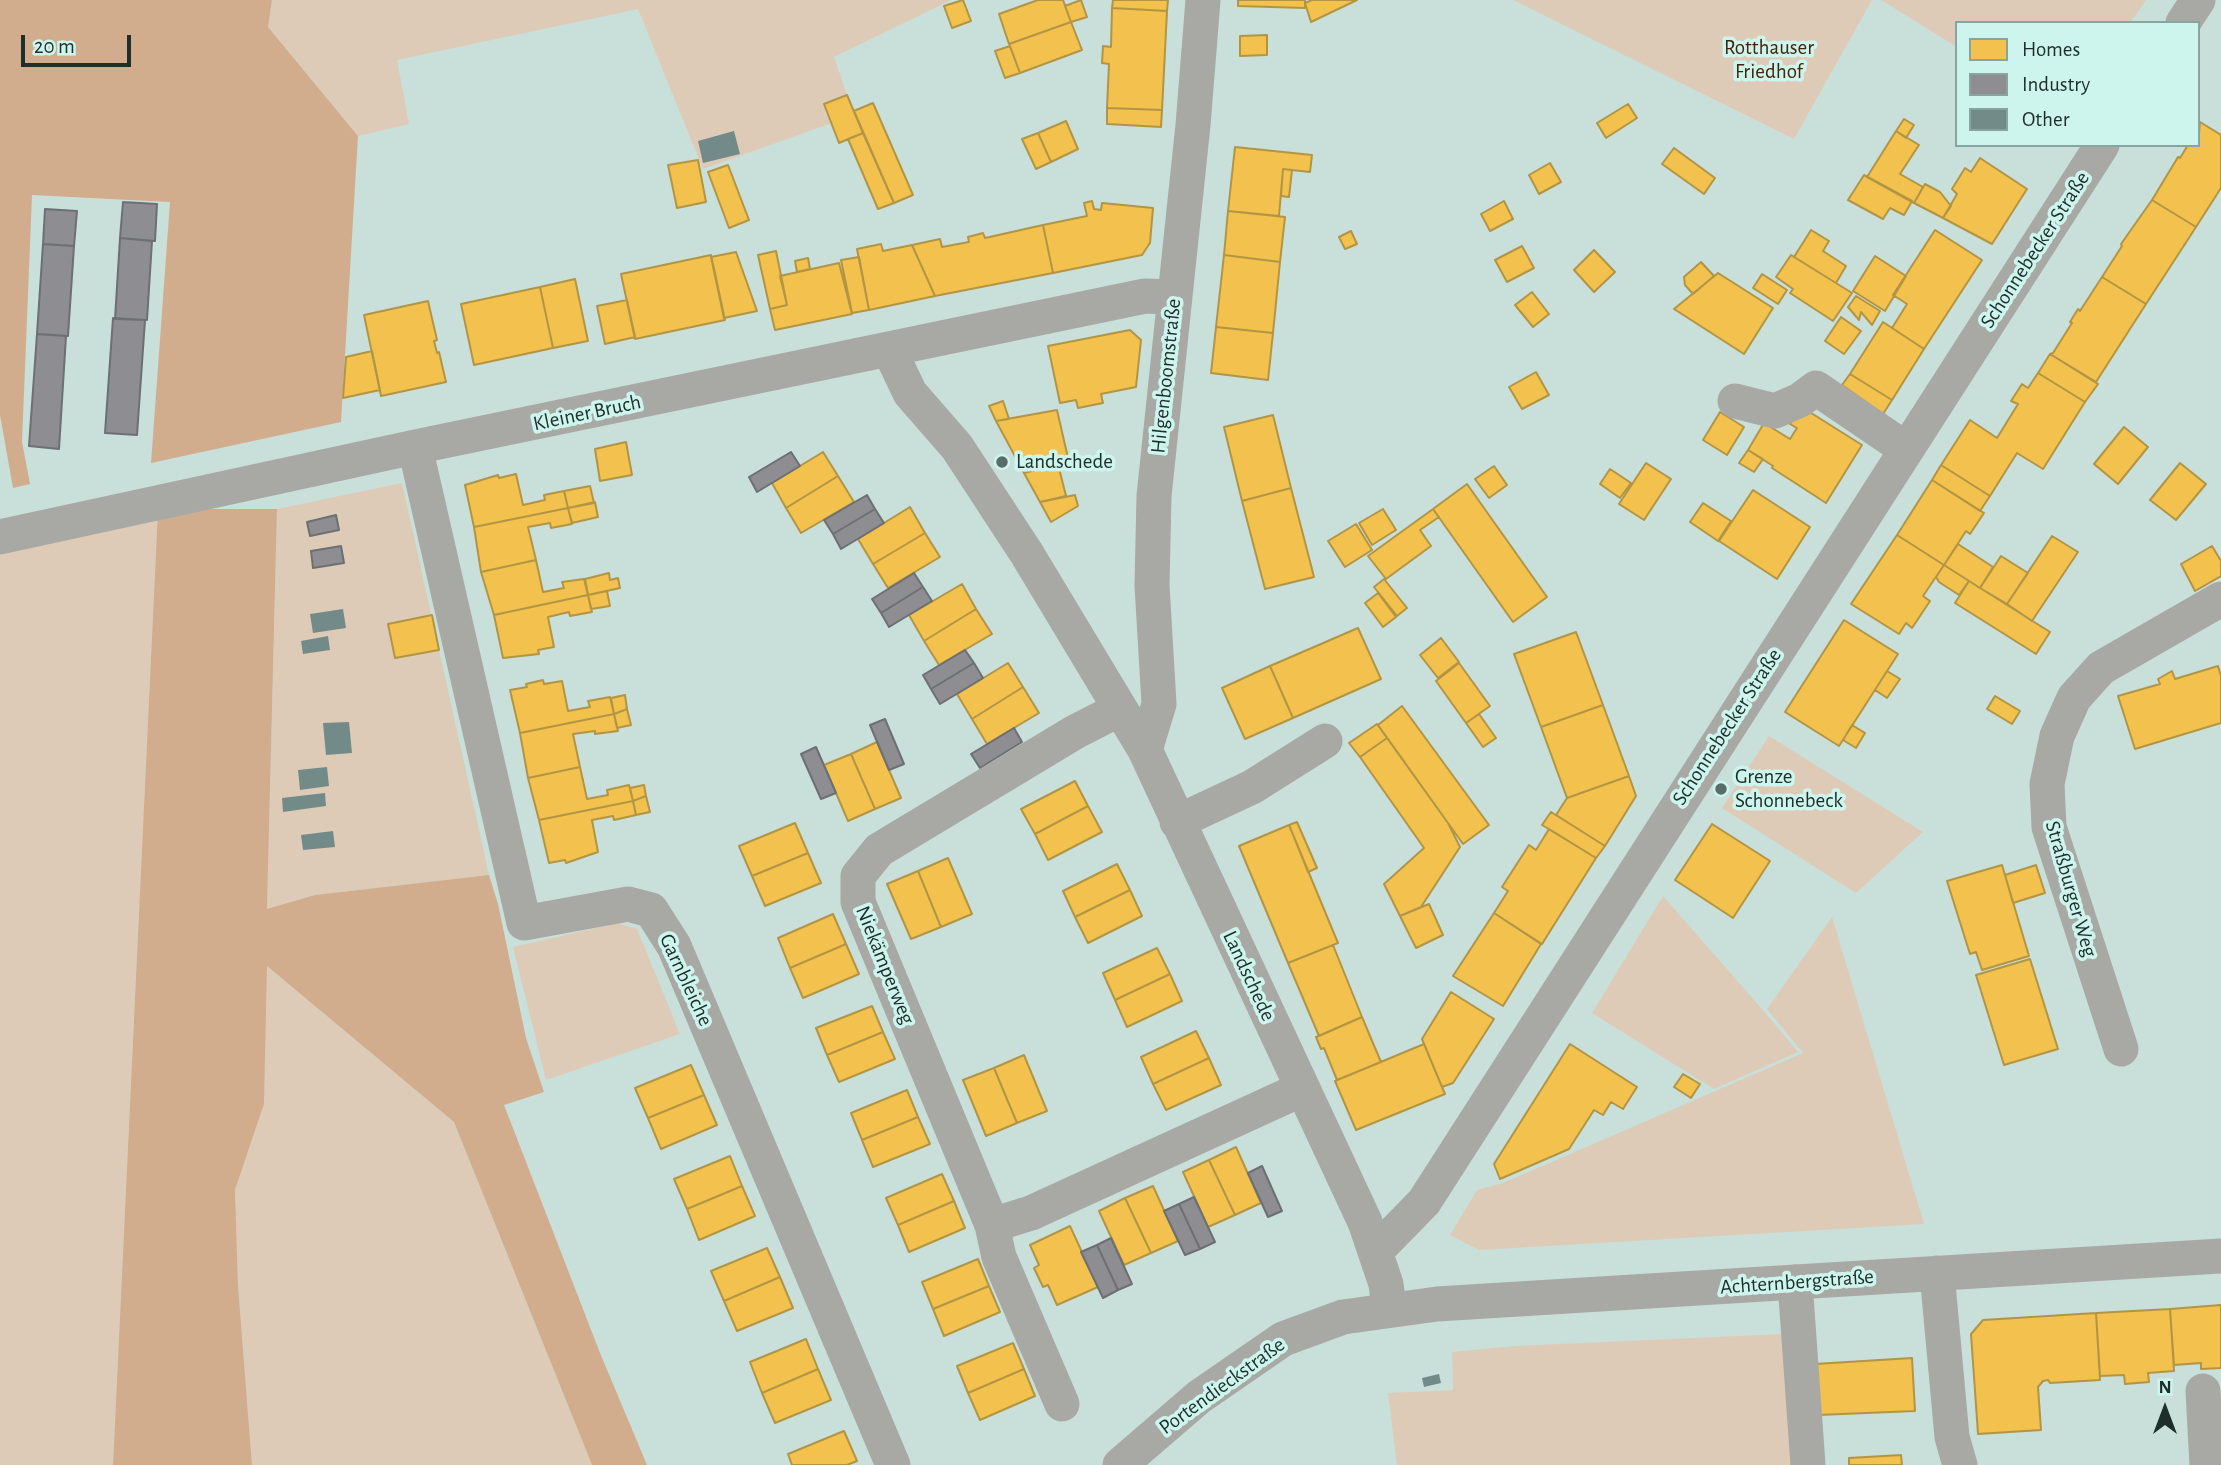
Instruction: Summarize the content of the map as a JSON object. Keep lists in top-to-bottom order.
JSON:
{
  "streets": {
    "street": [
      "Schonnebecker Straße",
      "Hilgenboomstraße",
      "Kleiner Bruch",
      "Straßburger Weg",
      "Niekämperweg",
      "Landschede",
      "Garnbleiche",
      "Achternbergstraße",
      "Portendieckstraße"
    ]
  },
  "crossings": [
    ["Schonnebecker Straße", "Landschede"],
    ["Hilgenboomstraße", "Kleiner Bruch"],
    ["Hilgenboomstraße", "Landschede"],
    ["Kleiner Bruch", "Landschede"],
    ["Kleiner Bruch", "Garnbleiche"],
    ["Niekämperweg", "Landschede"],
    ["Achternbergstraße", "Portendieckstraße"]
  ],
  "parks": ["Rotthauser Friedhof"],
  "places": ["Landschede", "Grenze Schonnebeck"],
  "legend": ["Homes", "Industry", "Other"],
  "scale_bar": "20 m",
  "north": "top"
}
